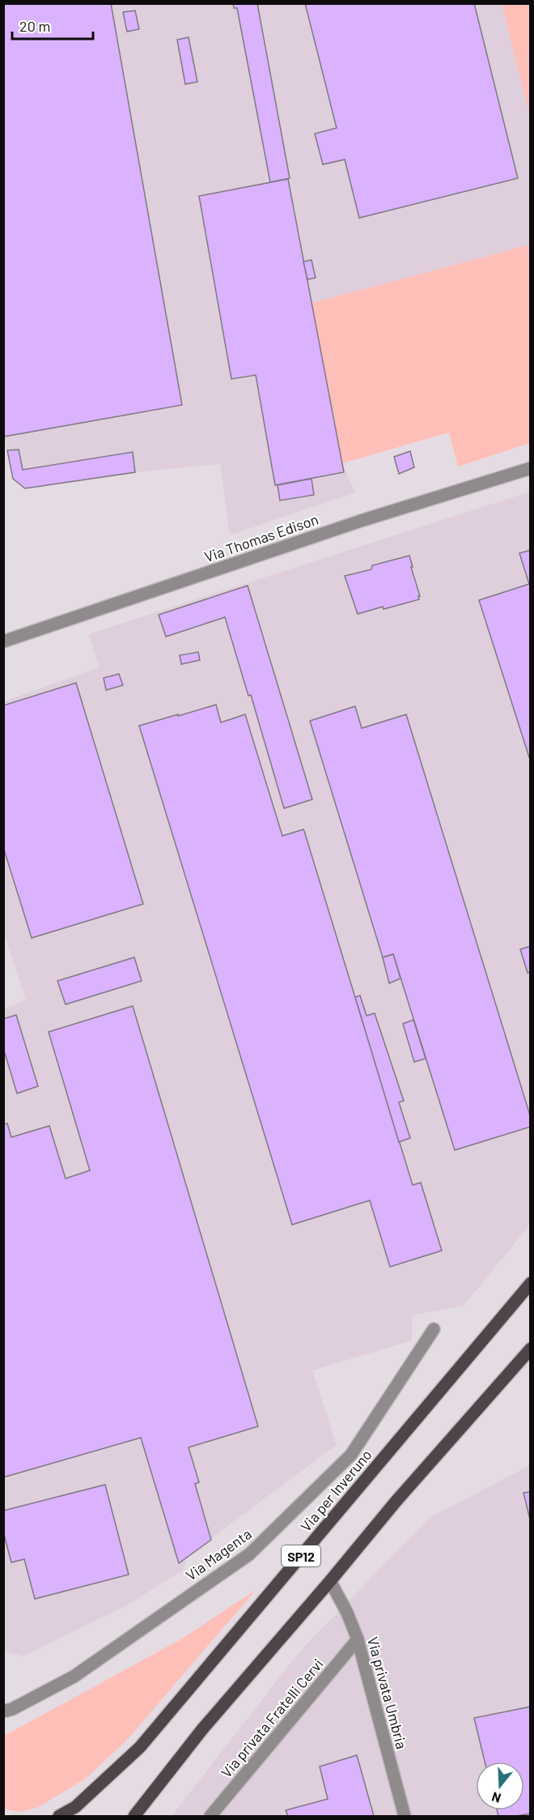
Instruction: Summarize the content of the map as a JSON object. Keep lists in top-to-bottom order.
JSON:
{
  "streets": {
    "main road": ["Via per Inveruno", "SP12"],
    "street": [
      "Via Thomas Edison",
      "Via Magenta",
      "Via privata Umbria",
      "Via privata Fratelli Cervi"
    ]
  },
  "crossings": [
    ["SP12", "Via privata Umbria"],
    ["Via privata Umbria", "Via privata Fratelli Cervi"]
  ],
  "scale_bar": "20 m",
  "north": "bottom"
}
